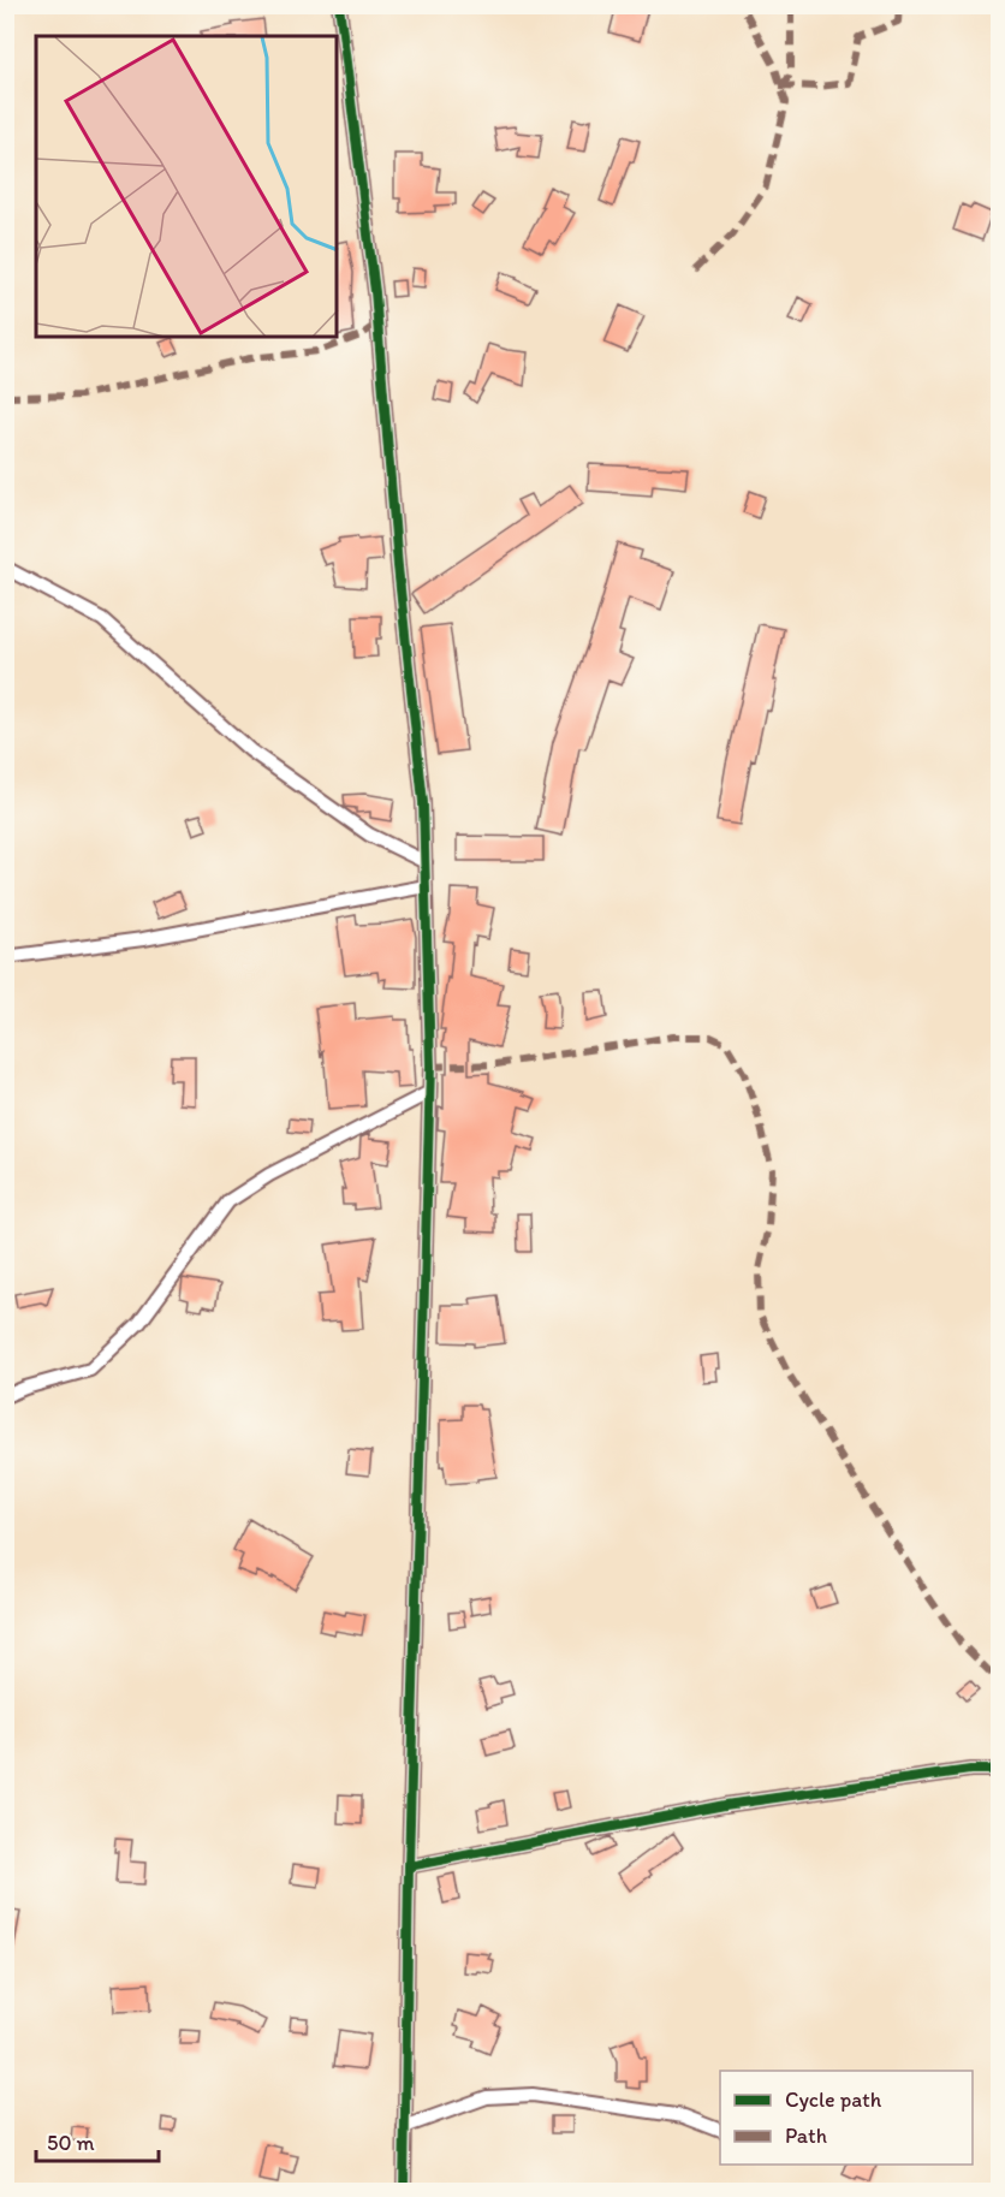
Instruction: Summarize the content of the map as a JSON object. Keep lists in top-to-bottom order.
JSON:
{
  "legend": ["Cycle path", "Path"],
  "scale_bar": "50 m"
}
